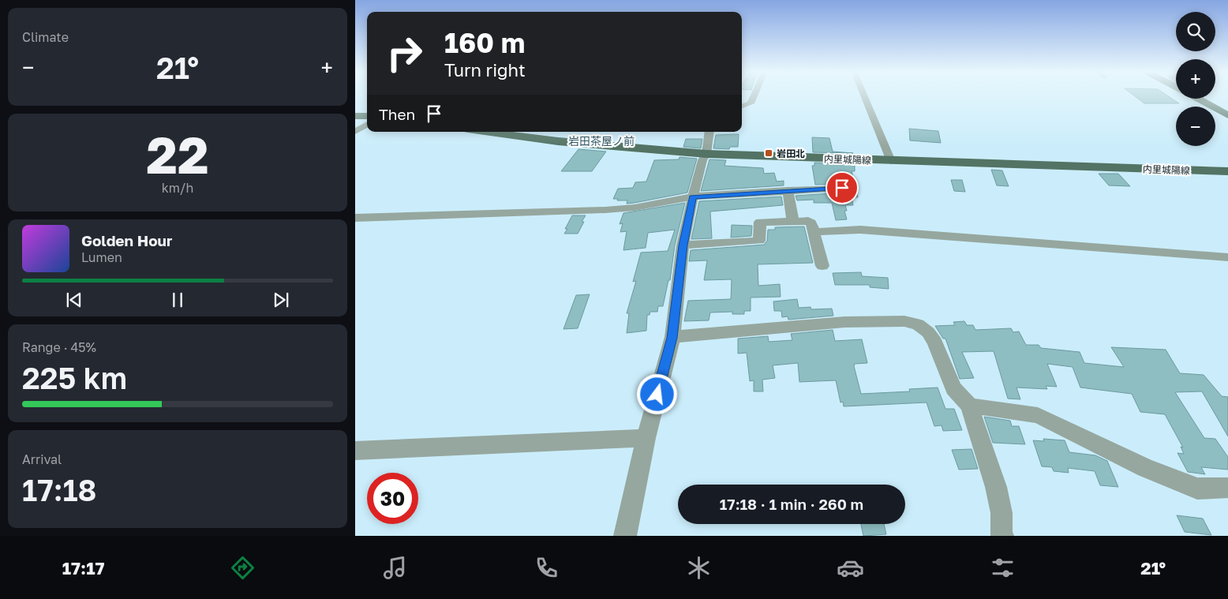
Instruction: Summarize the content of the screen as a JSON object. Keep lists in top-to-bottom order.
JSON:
{
  "streets": {
    "main road": ["内里城陽線"]
  },
  "districts": ["岩田茶屋ノ前"],
  "places": {
    "transit": ["岩田北"]
  },
  "page": {
    "tile": [
      "Climate",
      ["22", "km/h"],
      ["Range · 45%", "225 km"],
      ["Arrival", "17:18"]
    ],
    "map_buttons": ["+", "−"],
    "turn": ["160 m", "Turn right"],
    "heat": ["−", "21°", "+"],
    "then": "Then",
    "song": ["Golden Hour", "Lumen"],
    "limit": "30",
    "trip": "17:18 · 1 min · 260 m",
    "tabs": ["17:17", "21°"]
  }
}
